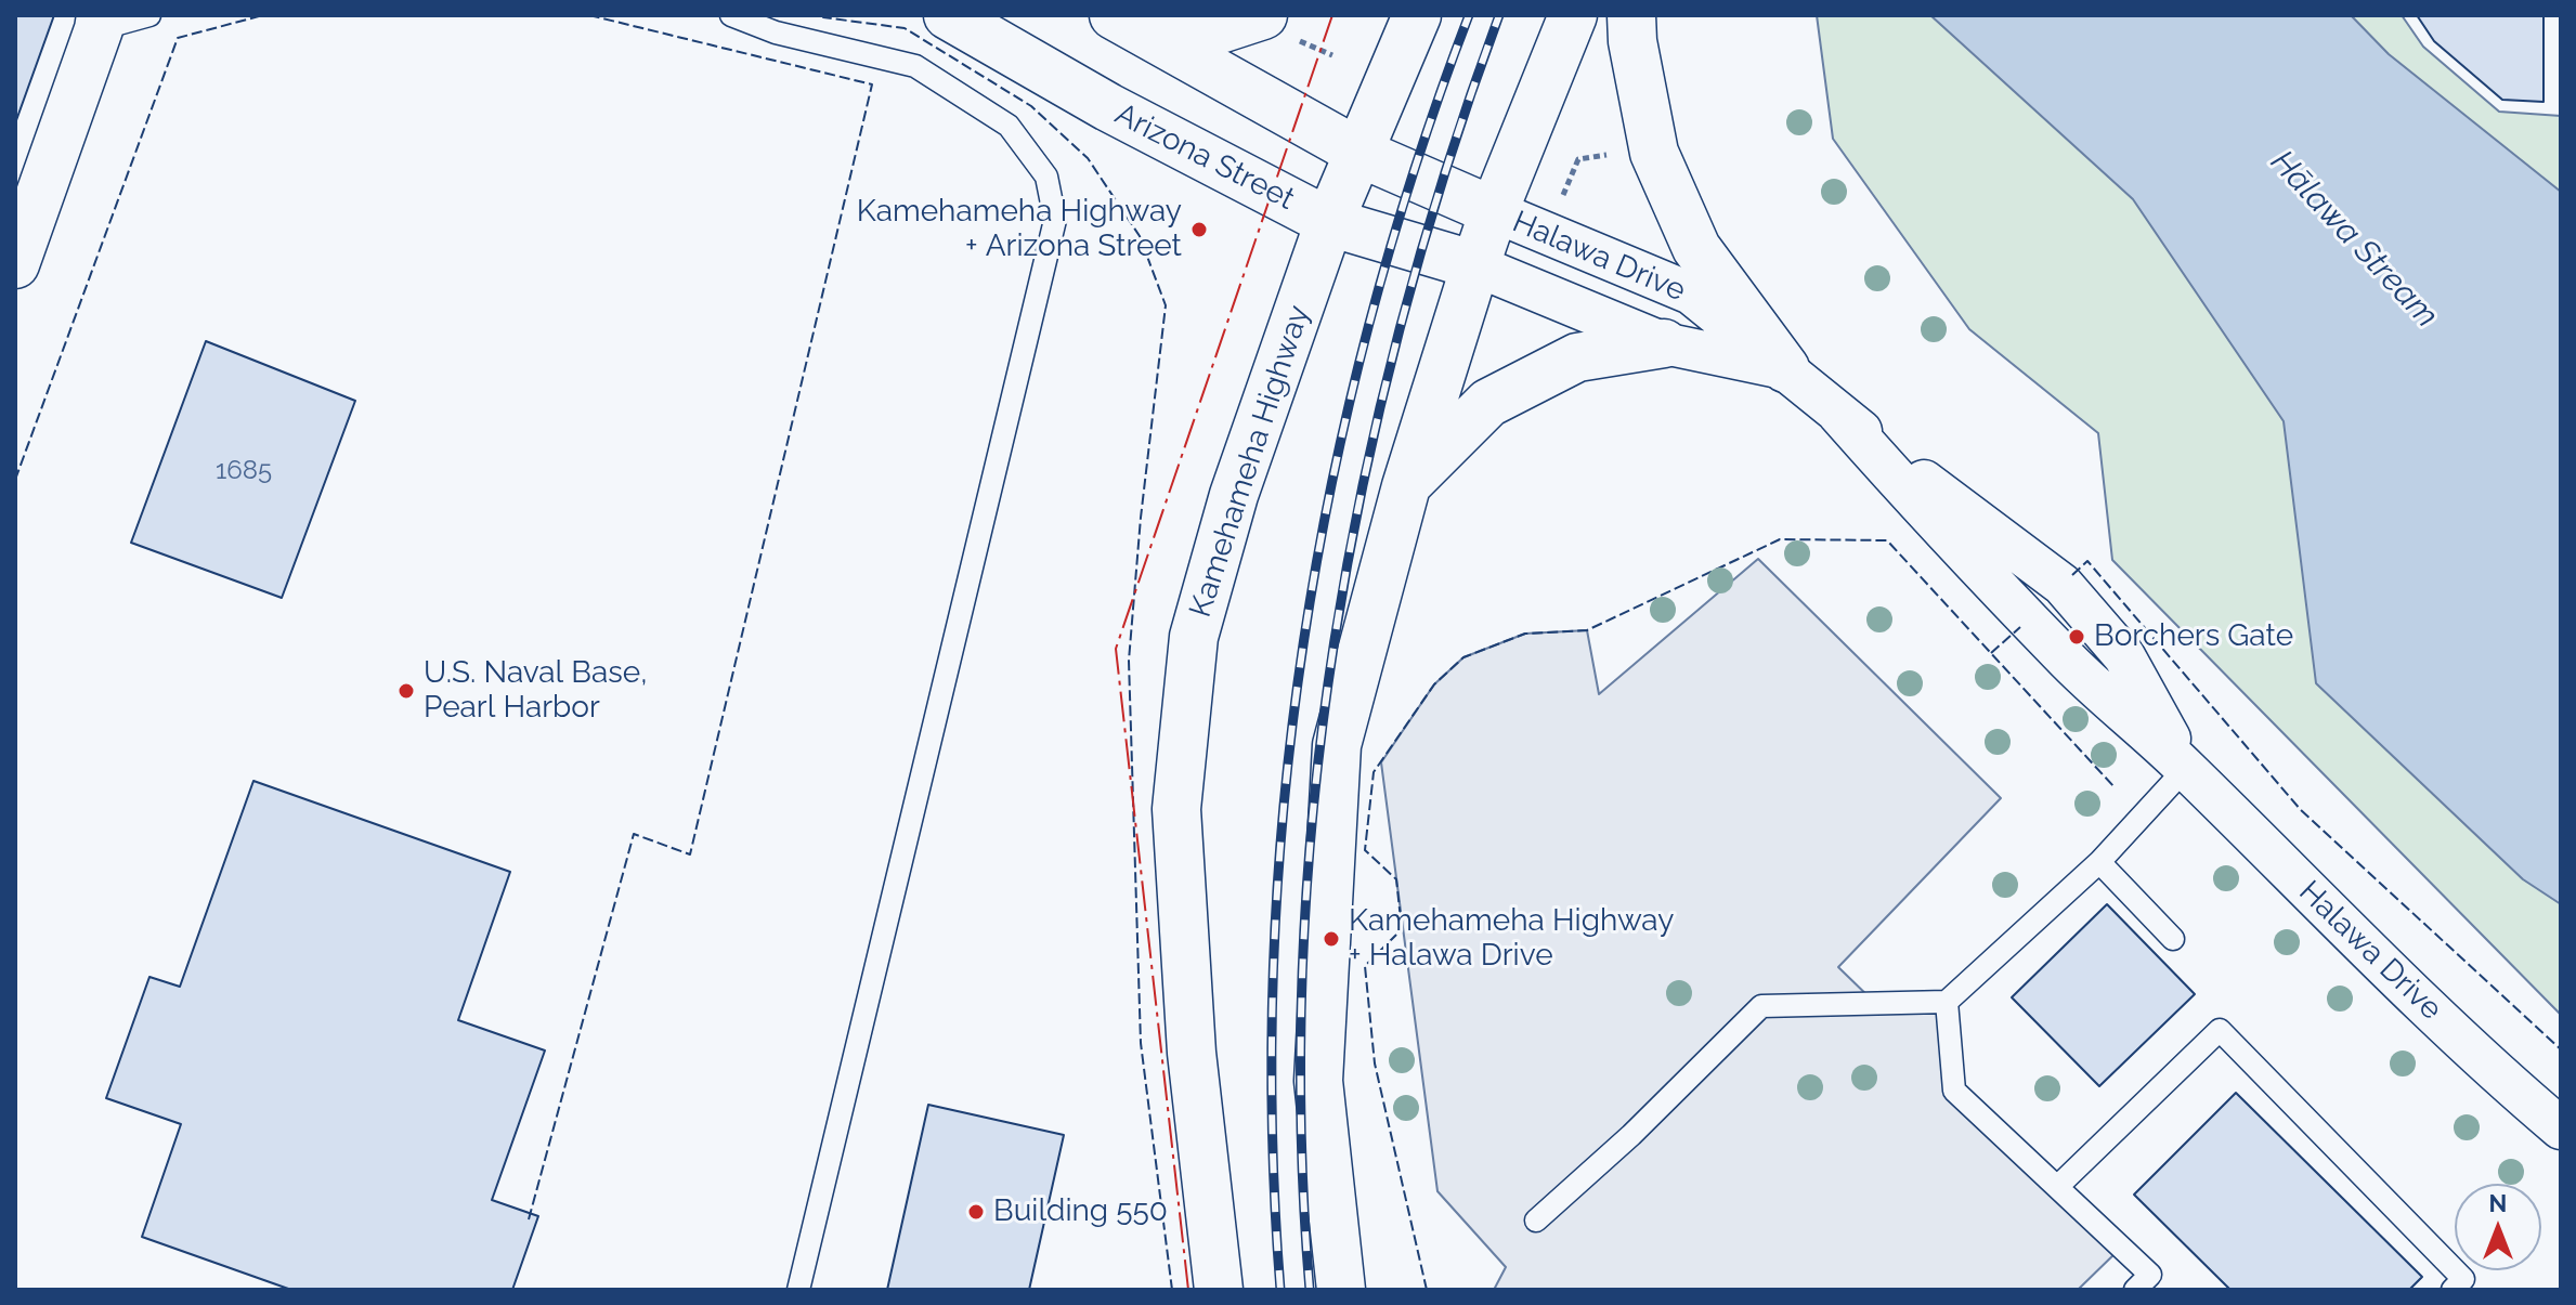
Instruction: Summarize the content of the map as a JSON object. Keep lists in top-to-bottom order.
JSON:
{
  "streets": {
    "main road": ["Arizona Street", "Kamehameha Highway"],
    "street": ["Halawa Drive"]
  },
  "crossings": [
    ["Arizona Street", "Halawa Drive"],
    ["Arizona Street", "Kamehameha Highway"]
  ],
  "water": ["Hālawa Stream"],
  "places": [
    "Kamehameha Highway + Arizona Street",
    "Borchers Gate",
    "U.S. Naval Base, Pearl Harbor",
    "Kamehameha Highway + Halawa Drive",
    "Building 550"
  ],
  "house_numbers": ["1685"],
  "north": "top"
}
